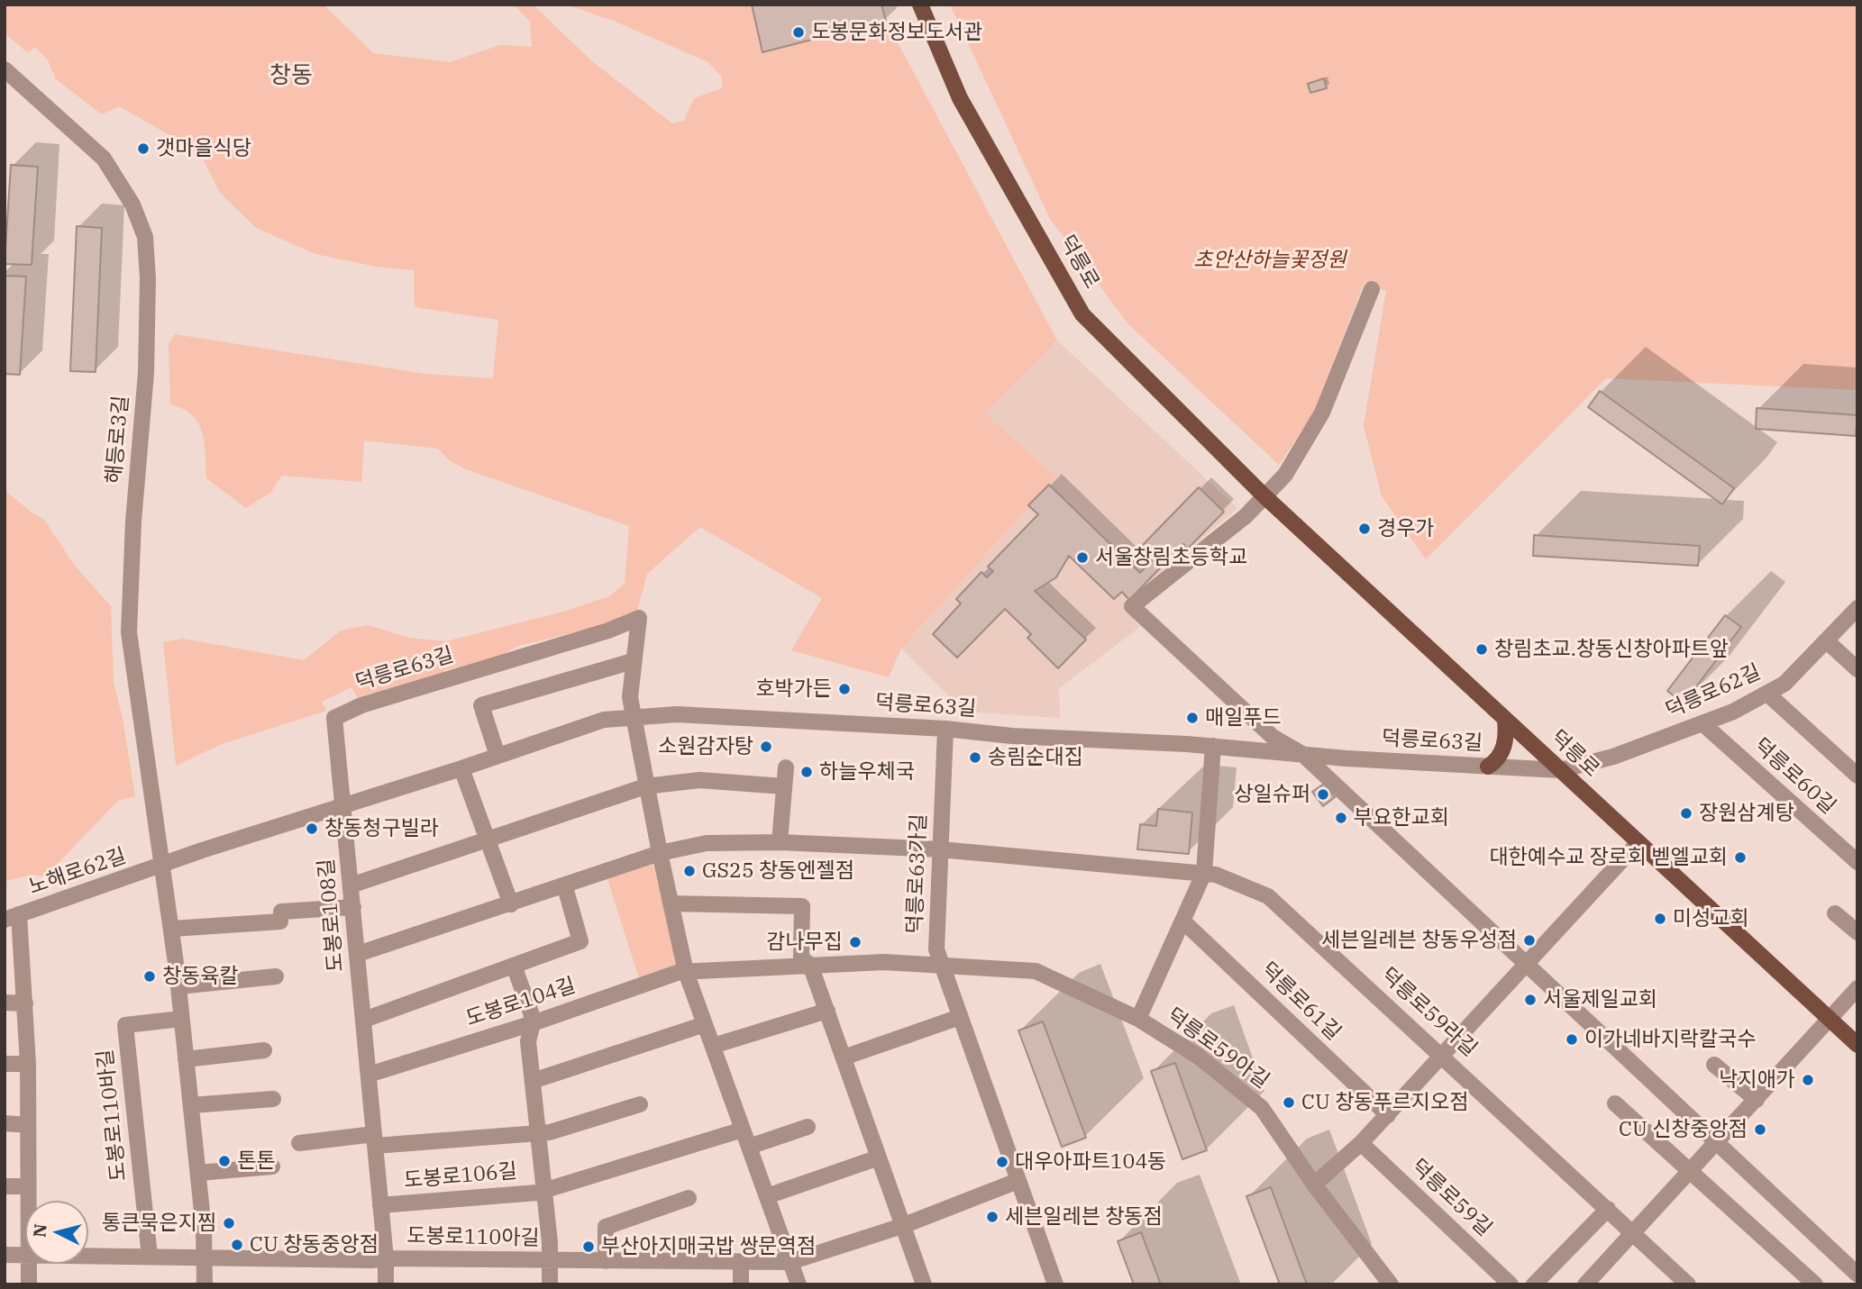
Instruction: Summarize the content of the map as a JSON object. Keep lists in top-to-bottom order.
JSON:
{
  "streets": {
    "main road": ["덕릉로"],
    "street": [
      "해등로3길",
      "덕릉로63길",
      "덕릉로62길",
      "덕릉로60길",
      "노해로62길",
      "덕릉로63가길",
      "도봉로108길",
      "덕릉로61길",
      "도봉로104길",
      "덕릉로59라길",
      "덕릉로59아길",
      "도봉로110바길",
      "도봉로106길",
      "덕릉로59길",
      "도봉로110아길"
    ]
  },
  "crossings": [
    ["덕릉로", "덕릉로63길"],
    ["덕릉로", "덕릉로62길"],
    ["해등로3길", "덕릉로63길"],
    ["해등로3길", "노해로62길"],
    ["해등로3길", "도봉로110바길"],
    ["해등로3길", "도봉로110아길"],
    ["덕릉로63길", "덕릉로62길"],
    ["덕릉로63길", "노해로62길"],
    ["덕릉로63길", "덕릉로63가길"],
    ["덕릉로63길", "도봉로108길"],
    ["덕릉로62길", "덕릉로60길"],
    ["덕릉로63가길", "도봉로104길"],
    ["덕릉로63가길", "덕릉로59라길"],
    ["덕릉로63가길", "덕릉로59아길"],
    ["덕릉로63가길", "도봉로110아길"],
    ["도봉로108길", "도봉로104길"],
    ["도봉로108길", "도봉로106길"],
    ["도봉로108길", "도봉로110아길"],
    ["도봉로104길", "덕릉로59아길"],
    ["도봉로104길", "도봉로106길"],
    ["도봉로106길", "도봉로110아길"]
  ],
  "districts": ["창동"],
  "parks": ["초안산하늘꽃정원"],
  "places": [
    "도봉문화정보도서관",
    "갯마을식당",
    "경우가",
    "서울창림초등학교",
    "창림초교.창동신창아파트앞",
    "호박가든",
    "매일푸드",
    "소원감자탕",
    "송림순대집",
    "하늘우체국",
    "상일슈퍼",
    "장원삼계탕",
    "부요한교회",
    "창동청구빌라",
    "대한예수교 장로회 벧엘교회",
    "GS25 창동엔젤점",
    "미성교회",
    "세븐일레븐 창동우성점",
    "감나무집",
    "창동육칼",
    "서울제일교회",
    "이가네바지락칼국수",
    "낙지애가",
    "CU 창동푸르지오점",
    "CU 신창중앙점",
    "톤톤",
    "대우아파트104동",
    "세븐일레븐 창동점",
    "통큰묵은지찜",
    "CU 창동중앙점",
    "부산아지매국밥 쌍문역점"
  ],
  "north": "left"
}
